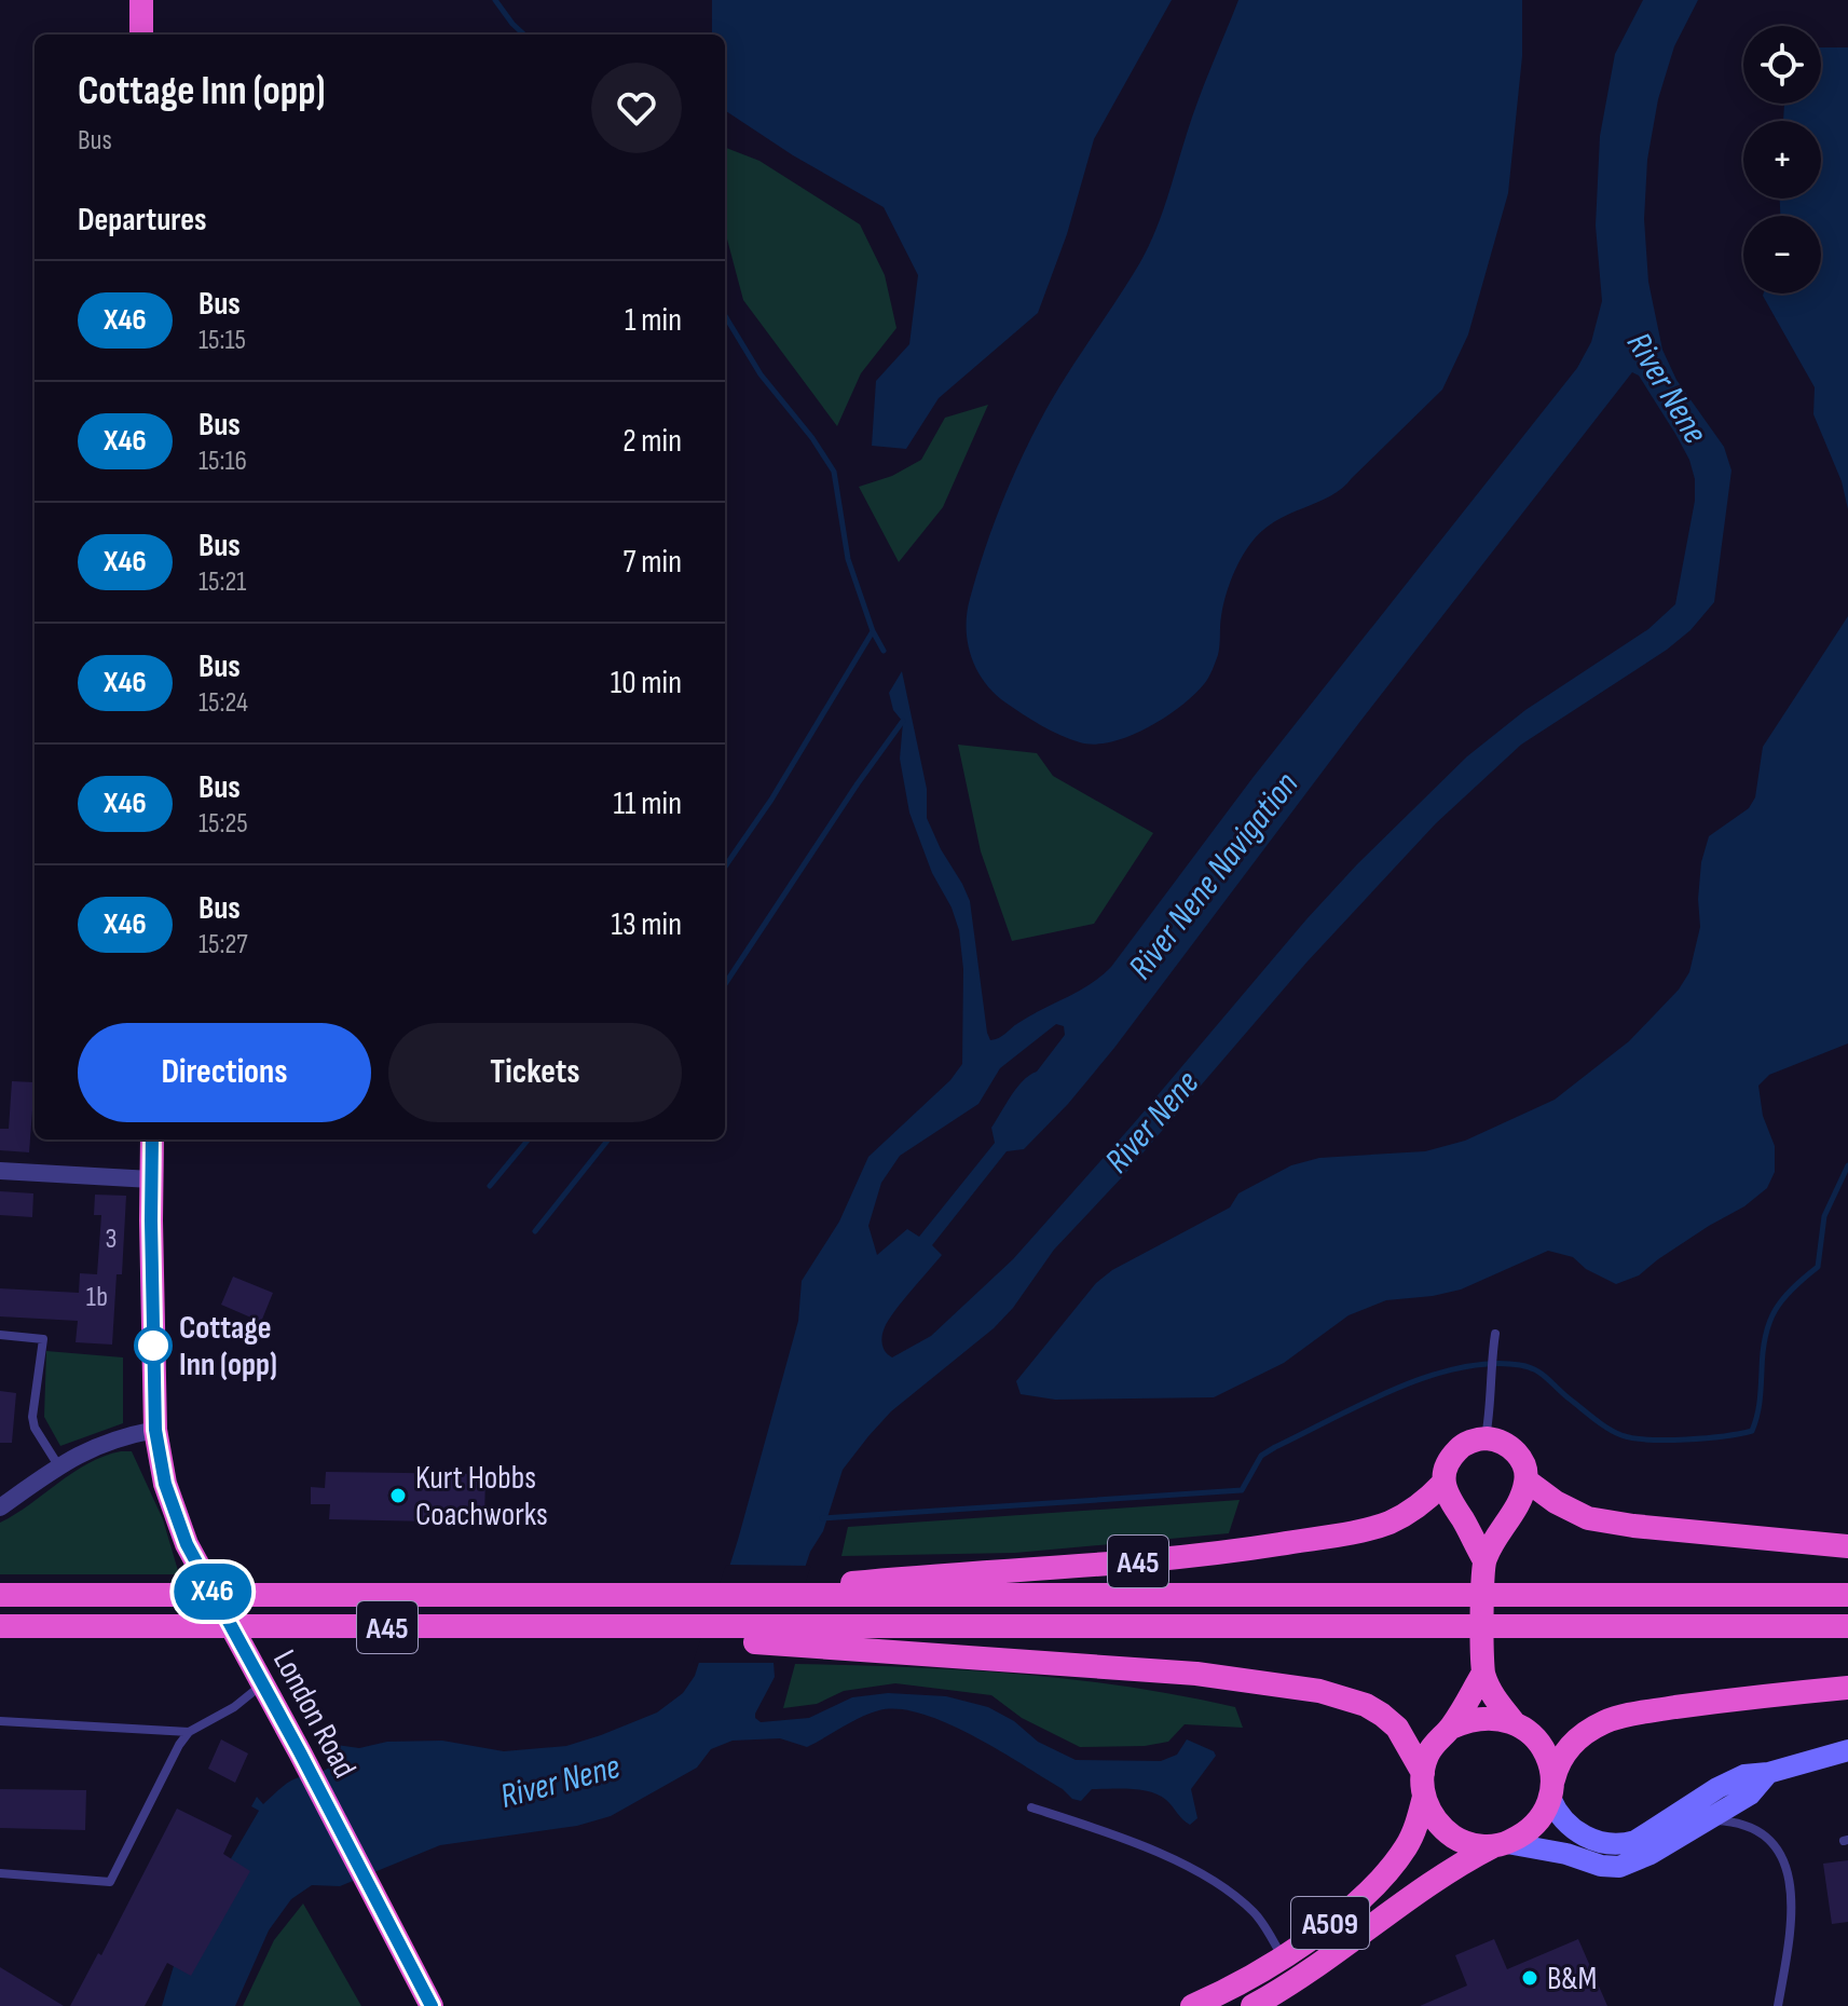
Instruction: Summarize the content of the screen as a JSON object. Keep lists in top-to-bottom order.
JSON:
{
  "streets": {
    "highway": ["A45", "London Road", "A509"]
  },
  "water": ["River Nene", "River Nene Navigation"],
  "places": ["Cottage Inn (opp)", "Kurt Hobbs Coachworks", "B&M"],
  "lines": ["bus line X46"],
  "house_numbers": ["3", "1b"],
  "page": {
    "on_map": "X46",
    "map_buttons": ["+", "−"],
    "heading": [
      ["Cottage Inn (opp)", "Bus"],
      "Departures"
    ],
    "list": [
      {
        "mark": "X46",
        "name": "Bus",
        "note": "15:15",
        "value": "1 min"
      },
      {
        "mark": "X46",
        "name": "Bus",
        "note": "15:16",
        "value": "2 min"
      },
      {
        "mark": "X46",
        "name": "Bus",
        "note": "15:21",
        "value": "7 min"
      },
      {
        "mark": "X46",
        "name": "Bus",
        "note": "15:24",
        "value": "10 min"
      },
      {
        "mark": "X46",
        "name": "Bus",
        "note": "15:25",
        "value": "11 min"
      },
      {
        "mark": "X46",
        "name": "Bus",
        "note": "15:27",
        "value": "13 min"
      }
    ],
    "buttons": ["Directions", "Tickets"]
  }
}
